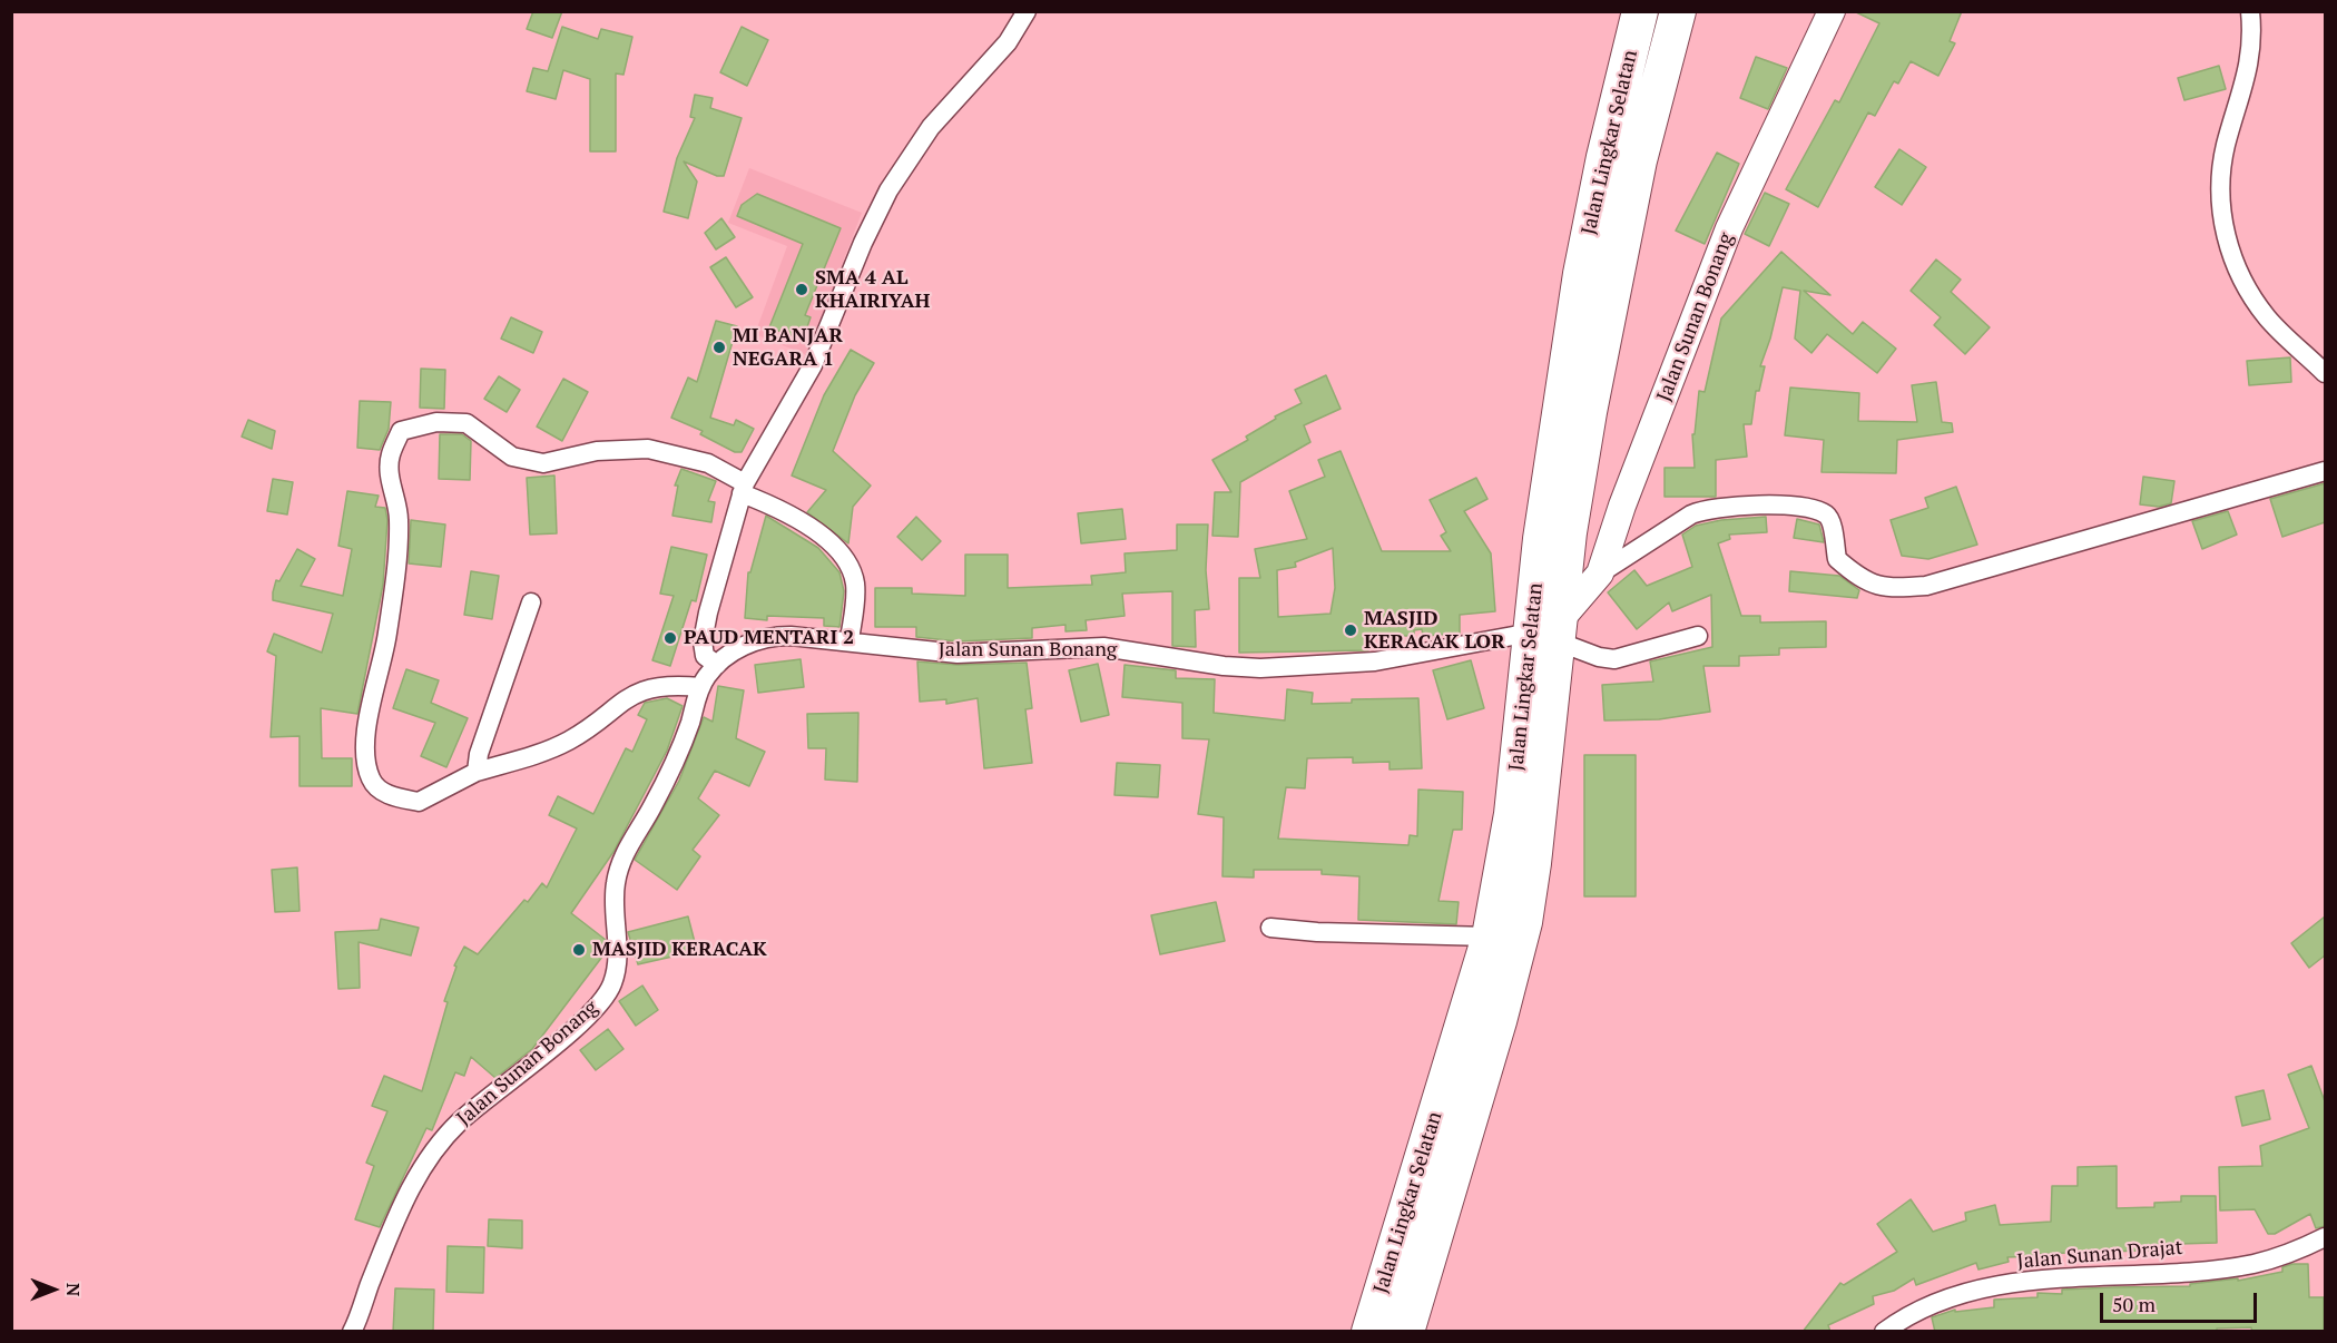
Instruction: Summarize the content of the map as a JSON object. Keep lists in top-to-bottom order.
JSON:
{
  "streets": {
    "highway": ["Jalan Lingkar Selatan"],
    "street": ["Jalan Sunan Bonang", "Jalan Sunan Drajat"]
  },
  "crossings": [
    ["Jalan Lingkar Selatan", "Jalan Sunan Bonang"]
  ],
  "places": [
    "SMA 4 AL KHAIRIYAH",
    "MI BANJAR NEGARA 1",
    "MASJID KERACAK LOR",
    "PAUD MENTARI 2",
    "MASJID KERACAK"
  ],
  "scale_bar": "50 m",
  "north": "right"
}
